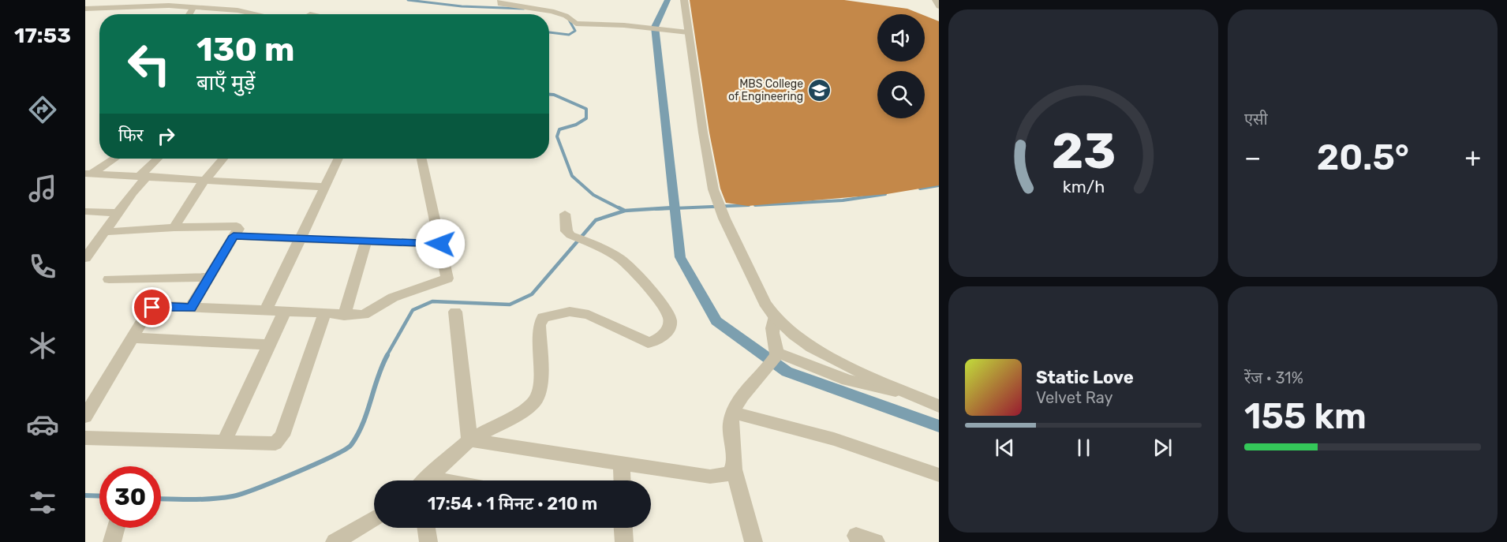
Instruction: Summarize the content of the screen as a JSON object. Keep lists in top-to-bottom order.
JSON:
{
  "places": {
    "school or university": ["MBS College of Engineering"]
  },
  "page": {
    "tabs": "17:53",
    "tile": [
      "एसी",
      ["रेंज · 31%", "155 km"]
    ],
    "turn": ["130 m", "बाएँ मुड़ें"],
    "then": "फिर",
    "heat": ["−", "20.5°", "+"],
    "song": ["Static Love", "Velvet Ray"],
    "limit": "30",
    "trip": "17:54 · 1 मिनट · 210 m",
    "gauge": ["23", "km/h"]
  }
}
